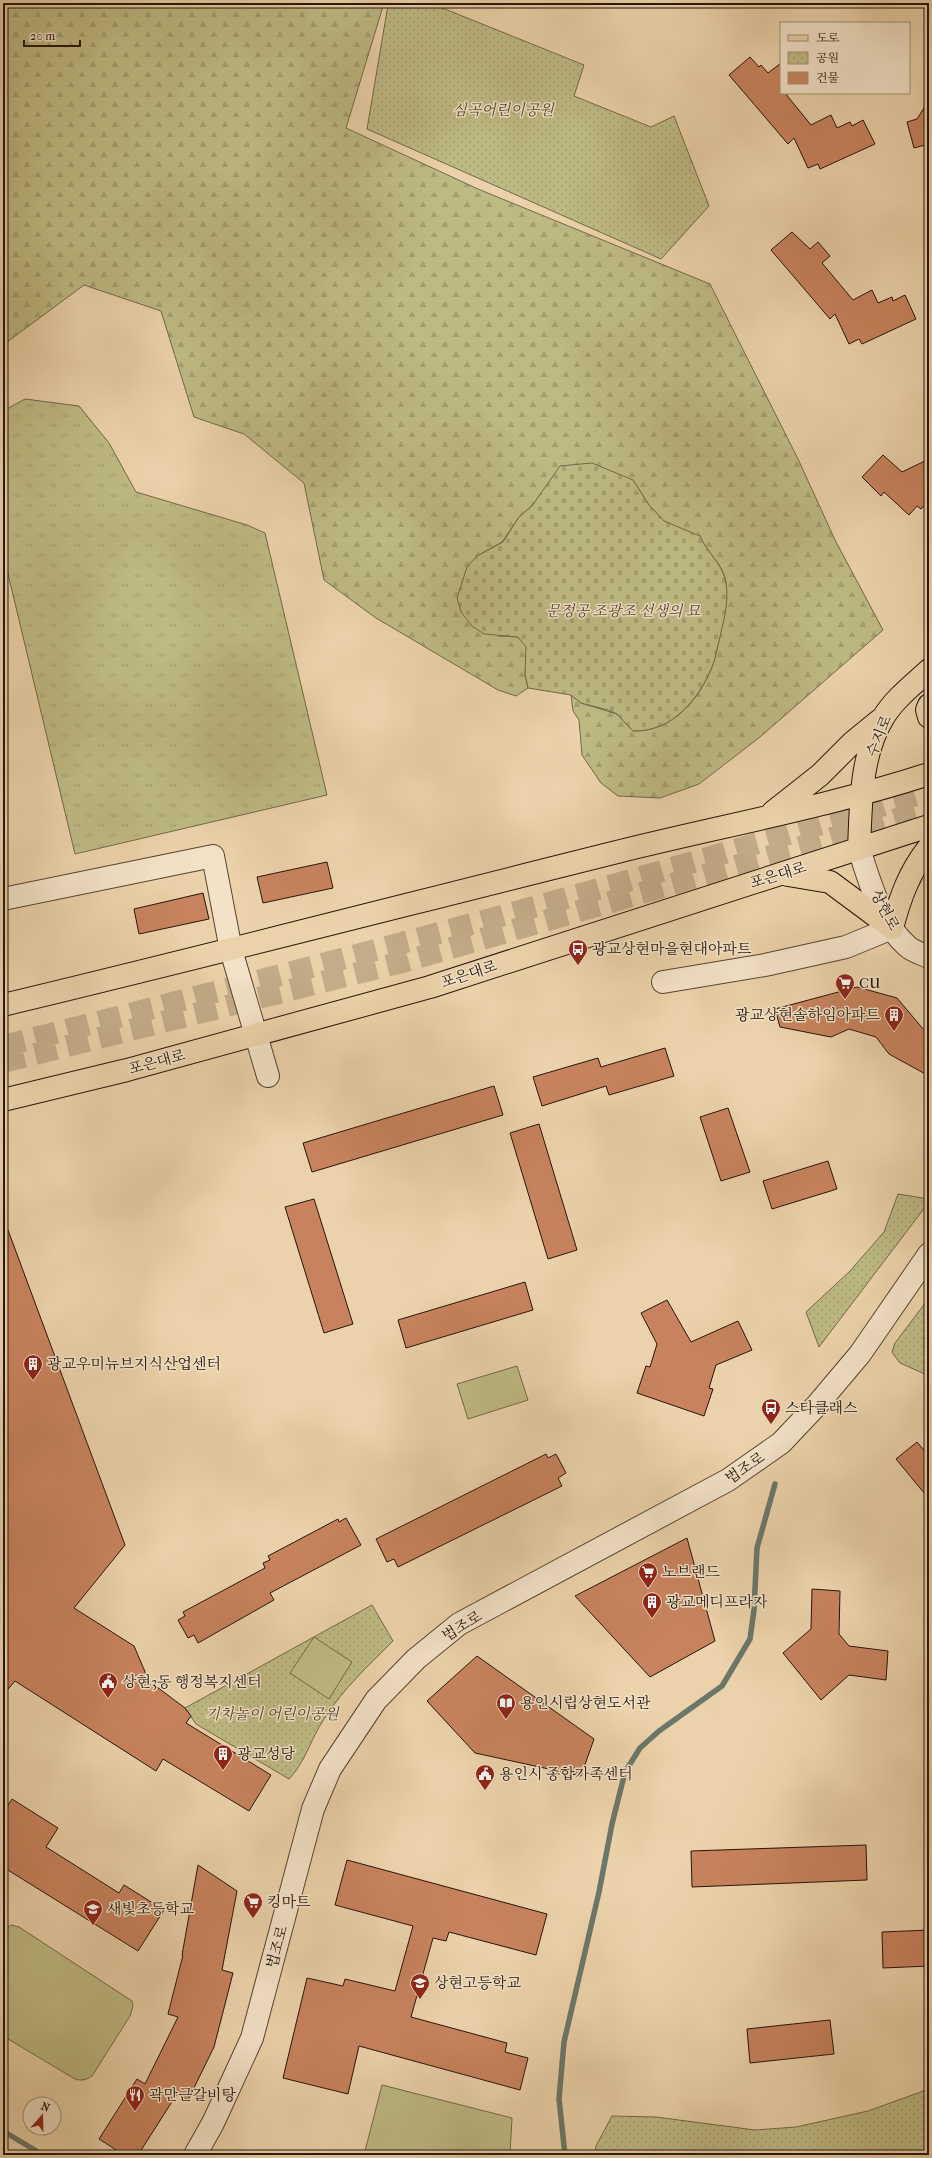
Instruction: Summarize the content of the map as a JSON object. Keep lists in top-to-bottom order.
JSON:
{
  "streets": {
    "main road": ["수지로", "포은대로"],
    "street": ["상현로", "법조로"]
  },
  "crossings": [
    ["수지로", "포은대로"],
    ["수지로", "상현로"],
    ["포은대로", "상현로"]
  ],
  "parks": ["심곡어린이공원", "문정공 조광조 선생의 묘", "기차놀이 어린이공원"],
  "places": {
    "bus stop": ["광교상현마을현대아파트", "스타클래스"],
    "supermarket": ["CU", "노브랜드", "킹마트"],
    "building": [
      "광교상현솔하임아파트",
      "광교우미뉴브지식산업센터",
      "광교메디프라자",
      "광교성당"
    ],
    "public building": ["상현3동 행정복지센터", "용인시 종합가족센터"],
    "library": ["용인시립상현도서관"],
    "school or university": ["새빛초등학교", "상현고등학교"],
    "restaurant": ["곽만근갈비탕"]
  },
  "legend": ["도로", "공원", "건물"],
  "scale_bar": "20 m",
  "north": "top"
}
